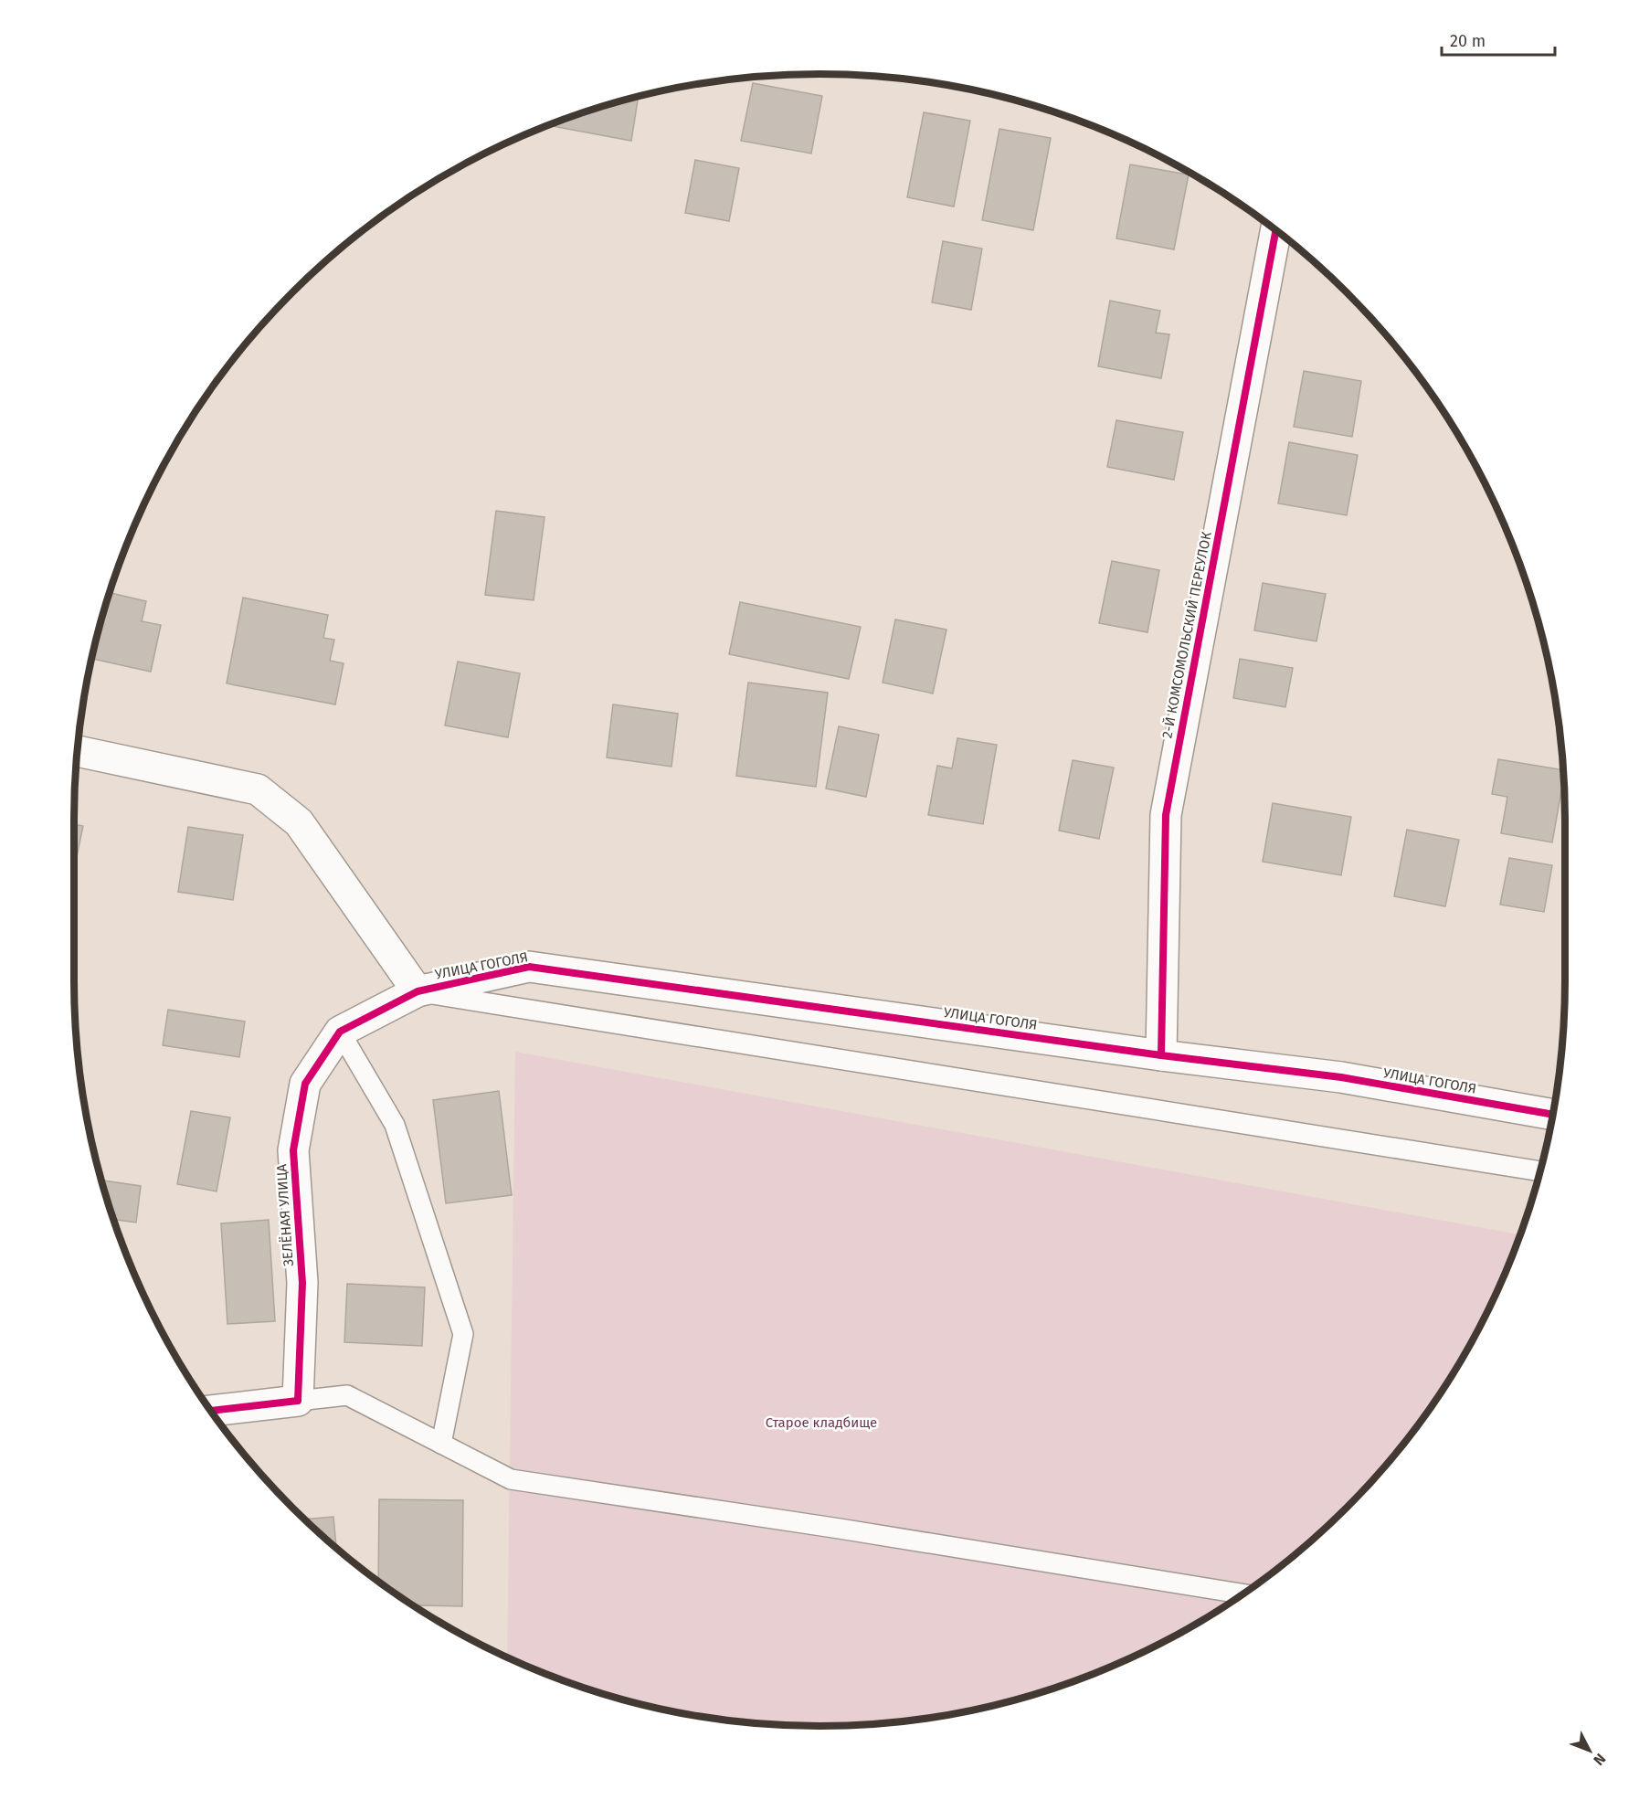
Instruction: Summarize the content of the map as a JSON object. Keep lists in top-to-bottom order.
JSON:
{
  "streets": {
    "street": ["2-Й КОМСОМОЛЬСКИЙ ПЕРЕУЛОК", "УЛИЦА ГОГОЛЯ", "ЗЕЛЁНАЯ УЛИЦА"]
  },
  "crossings": [
    ["2-Й КОМСОМОЛЬСКИЙ ПЕРЕУЛОК", "УЛИЦА ГОГОЛЯ"],
    ["УЛИЦА ГОГОЛЯ", "ЗЕЛЁНАЯ УЛИЦА"]
  ],
  "parks": ["Старое кладбище"],
  "scale_bar": "20 m",
  "north": "bottom right"
}
